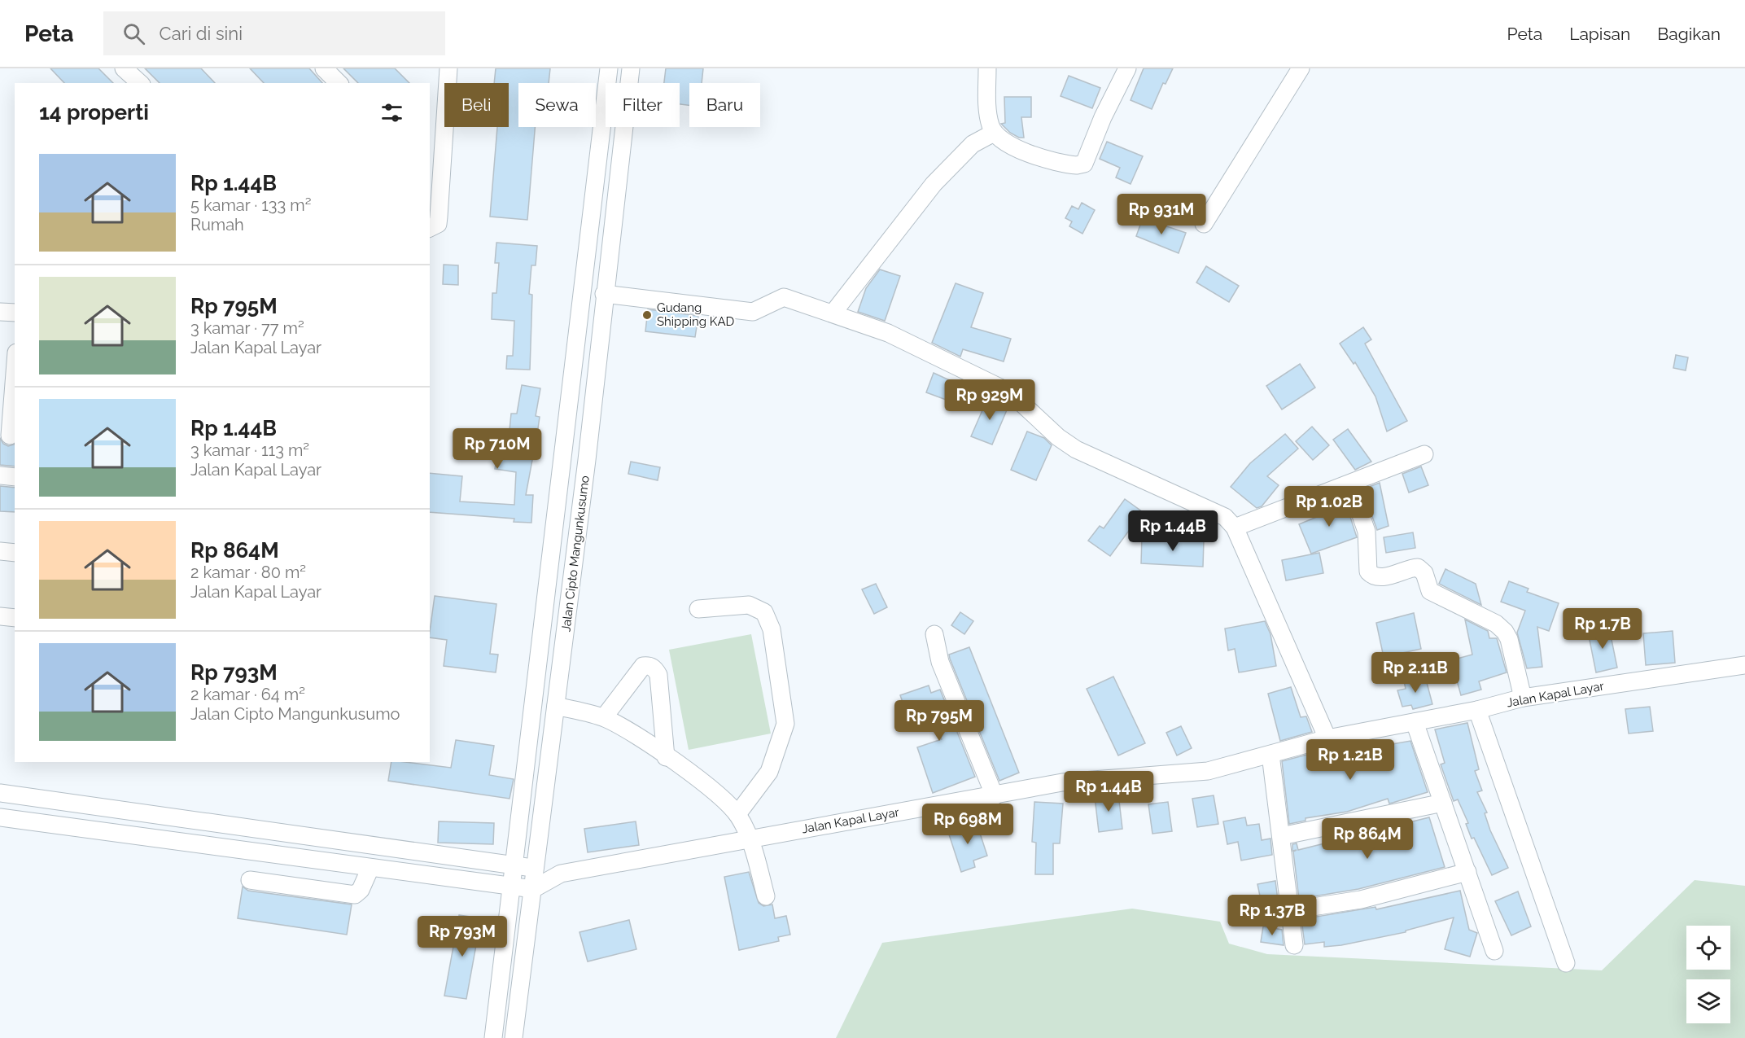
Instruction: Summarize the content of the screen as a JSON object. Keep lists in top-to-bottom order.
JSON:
{
  "streets": {
    "street": ["Jalan Cipto Mangunkusumo", "Jalan Kapal Layar"]
  },
  "places": ["Gudang Shipping KAD"],
  "page": {
    "header": "Peta",
    "search": "Cari di sini",
    "nav": ["Peta", "Lapisan", "Bagikan"],
    "chip": [
      "Beli",
      "Sewa",
      "Filter",
      "Baru"
    ],
    "heading": "14 properti",
    "list": [
      {
        "name": "Rp 1.44B",
        "note": "5 kamar · 133 m² · Rumah"
      },
      {
        "name": "Rp 795M",
        "note": "3 kamar · 77 m² · Jalan Kapal Layar"
      },
      {
        "name": "Rp 1.44B",
        "note": "3 kamar · 113 m² · Jalan Kapal Layar"
      },
      {
        "name": "Rp 864M",
        "note": "2 kamar · 80 m² · Jalan Kapal Layar"
      },
      {
        "name": "Rp 793M",
        "note": "2 kamar · 64 m² · Jalan Cipto Mangunkusumo"
      }
    ],
    "price": [
      "Rp 931M",
      "Rp 929M",
      "Rp 710M",
      "Rp 1.02B",
      "Rp 1.44B",
      "Rp 1.7B",
      "Rp 2.11B",
      "Rp 795M",
      "Rp 1.21B",
      "Rp 1.44B",
      "Rp 698M",
      "Rp 864M",
      "Rp 1.37B",
      "Rp 793M"
    ]
  }
}
